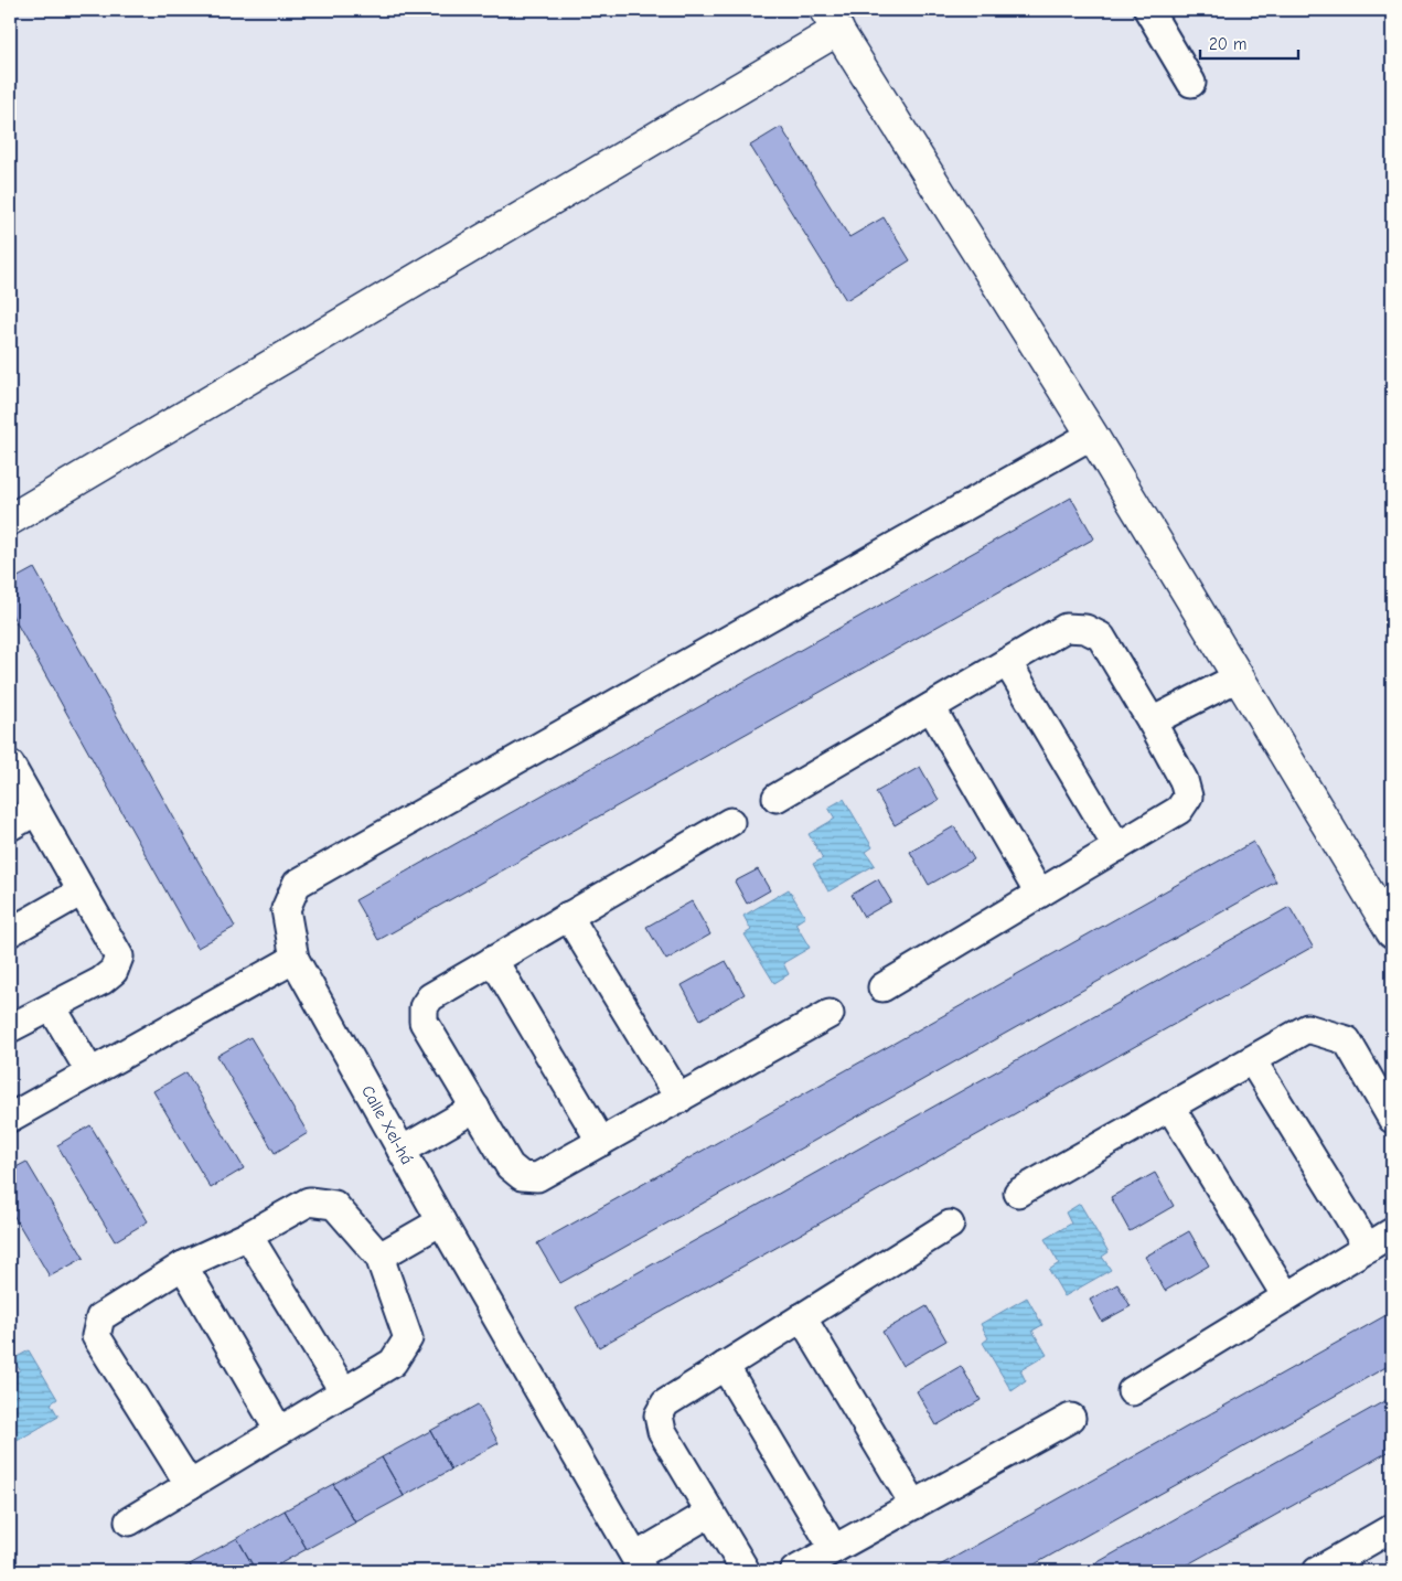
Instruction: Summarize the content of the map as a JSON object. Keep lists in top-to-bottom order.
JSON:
{
  "streets": {
    "street": ["Calle Xel-há"]
  },
  "scale_bar": "20 m"
}
